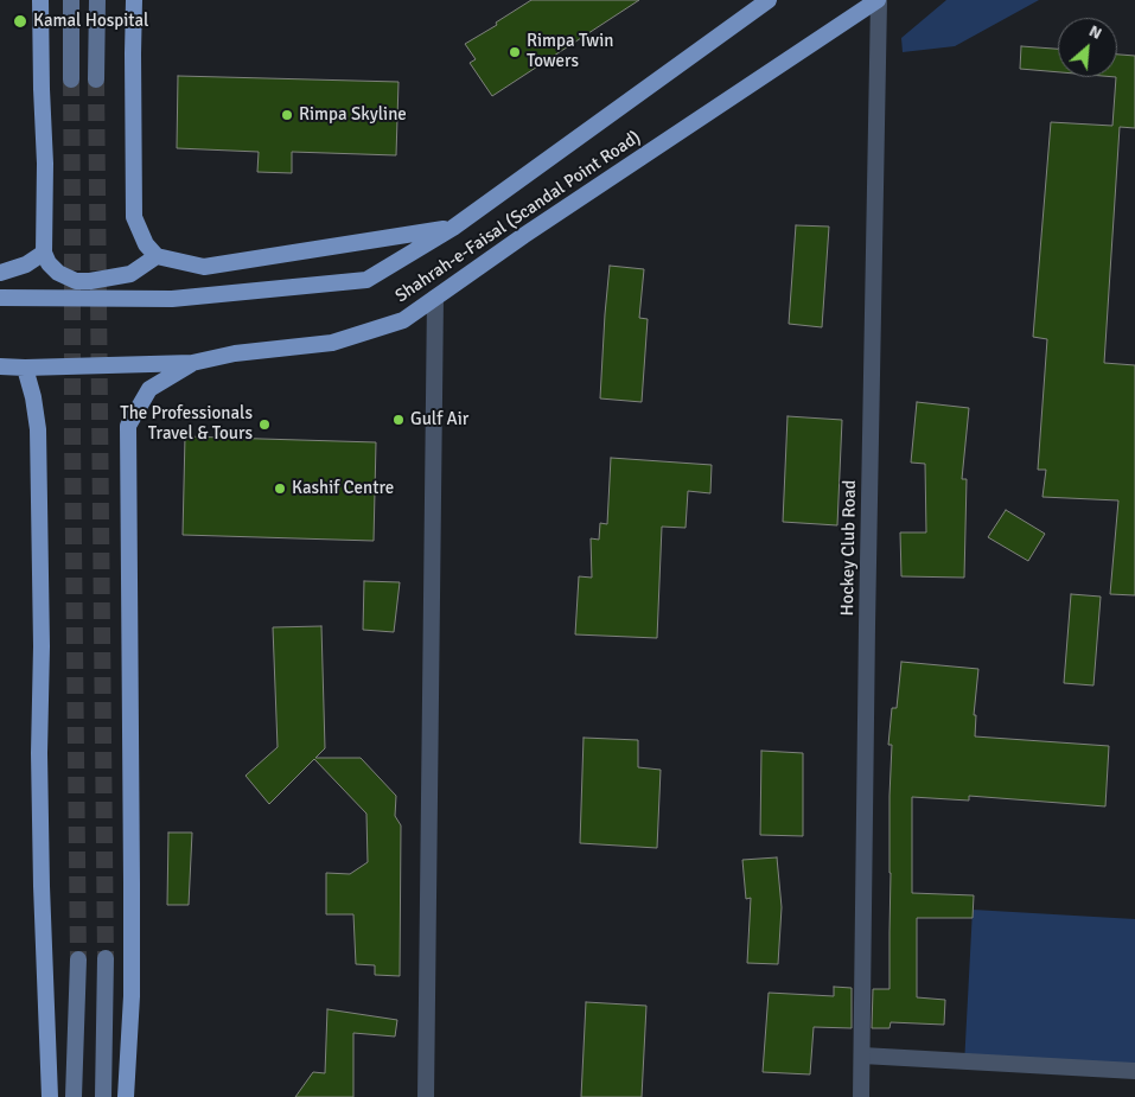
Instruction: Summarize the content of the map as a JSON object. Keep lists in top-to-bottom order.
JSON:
{
  "streets": {
    "highway": ["Shahrah-e-Faisal (Scandal Point Road)"],
    "street": ["Hockey Club Road"]
  },
  "crossings": [
    ["Shahrah-e-Faisal (Scandal Point Road)", "Hockey Club Road"]
  ],
  "places": [
    "Kamal Hospital",
    "Rimpa Twin Towers",
    "Rimpa Skyline",
    "Gulf Air",
    "The Professionals Travel & Tours",
    "Kashif Centre"
  ],
  "north": "top right"
}
